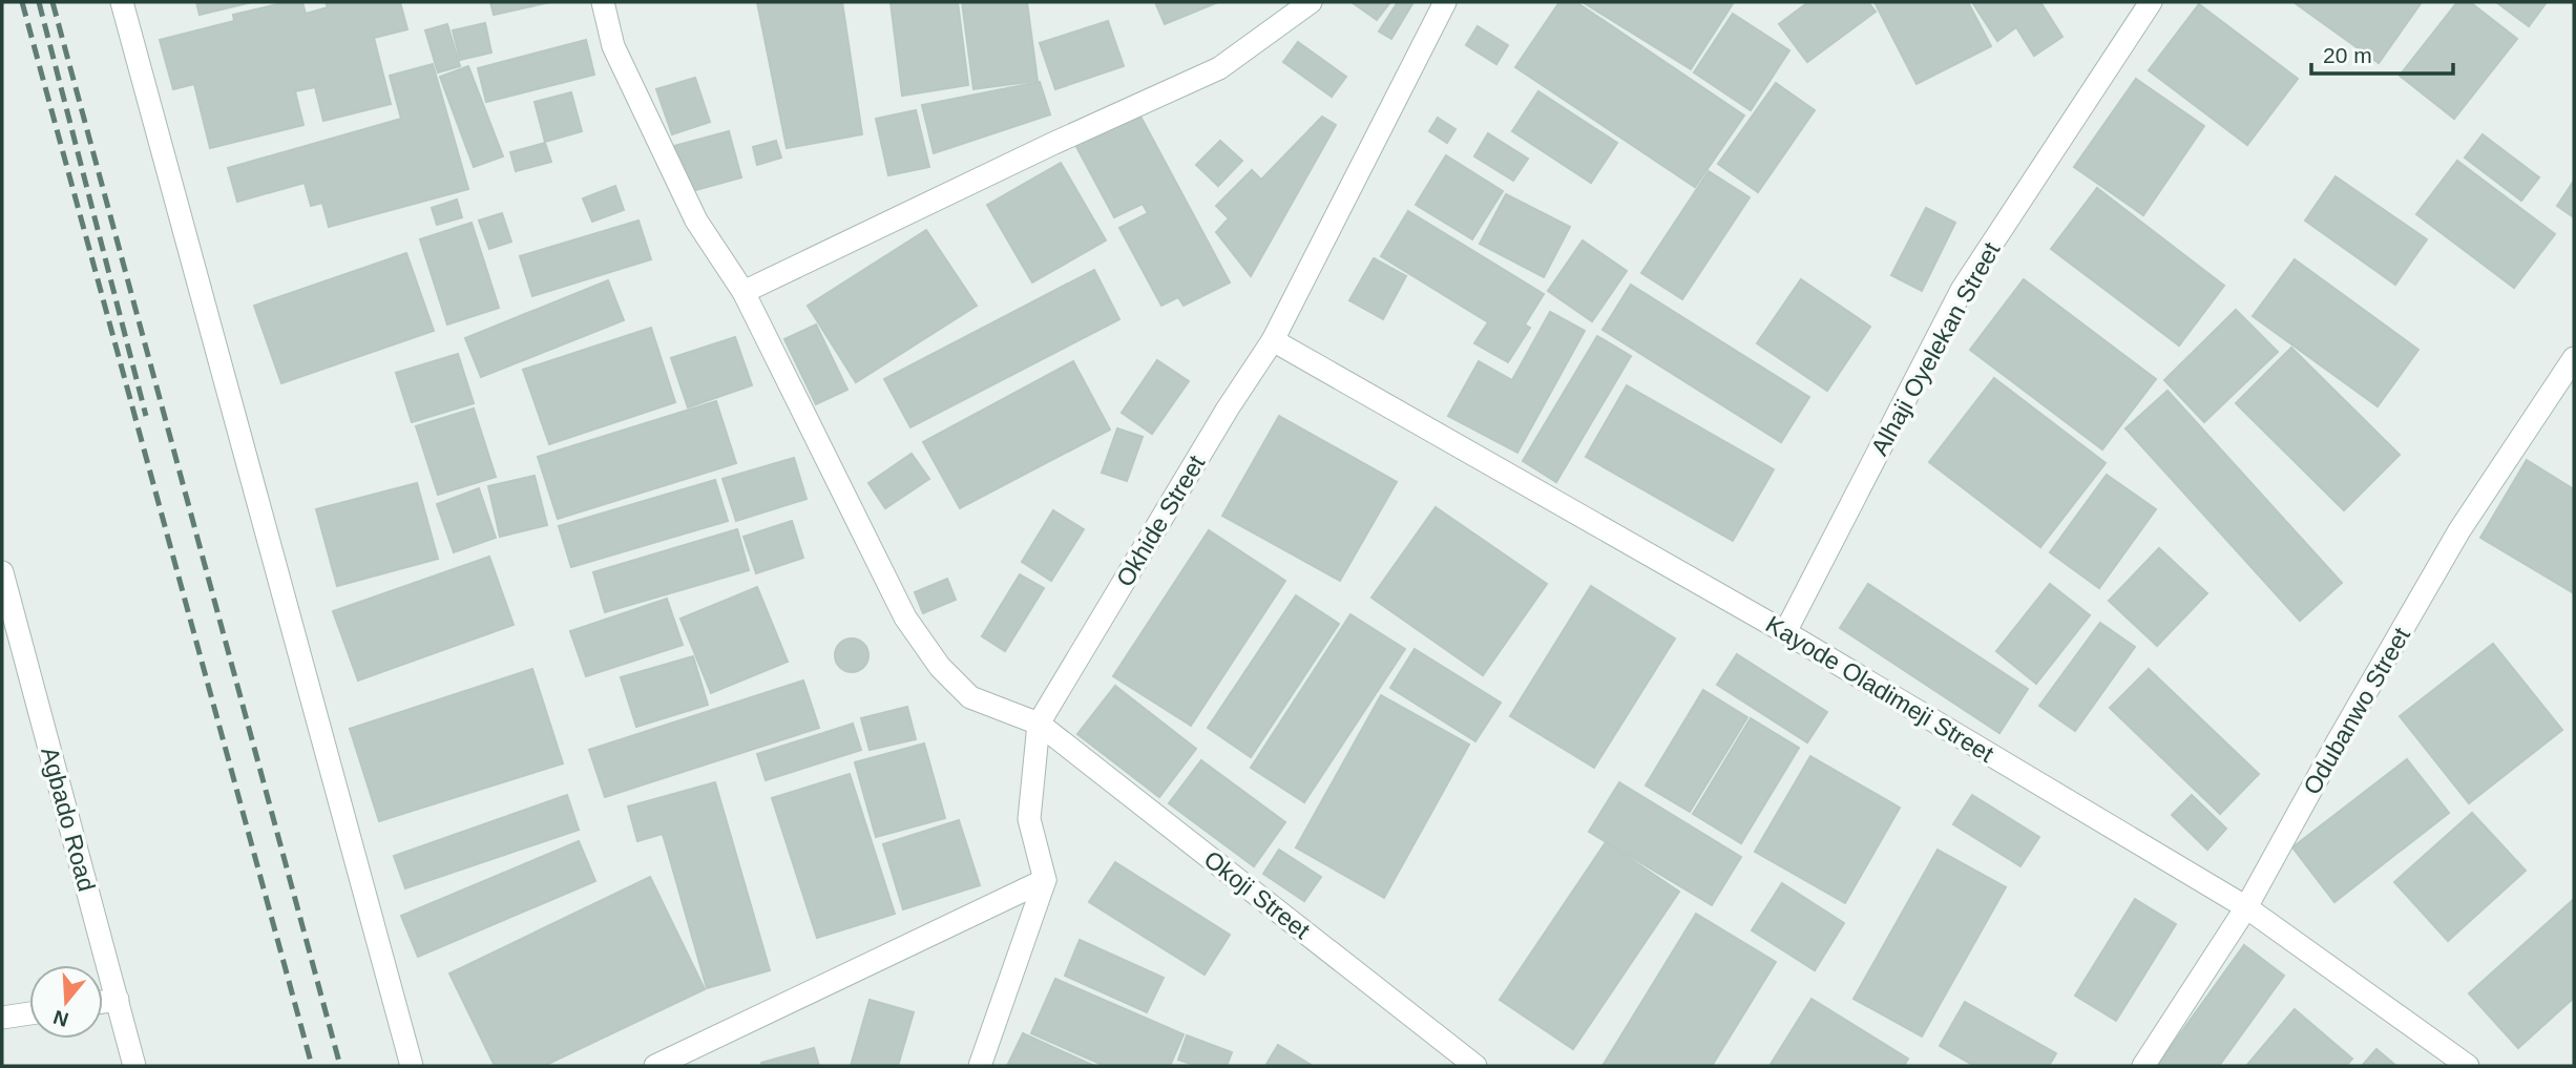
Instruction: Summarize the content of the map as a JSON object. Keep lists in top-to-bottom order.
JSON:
{
  "streets": {
    "street": [
      "Alhaji Oyelekan Street",
      "Okhide Street",
      "Kayode Oladimeji Street",
      "Odubanwo Street",
      "Agbado Road",
      "Okoji Street"
    ]
  },
  "crossings": [
    ["Alhaji Oyelekan Street", "Kayode Oladimeji Street"],
    ["Okhide Street", "Kayode Oladimeji Street"],
    ["Okhide Street", "Okoji Street"],
    ["Kayode Oladimeji Street", "Odubanwo Street"]
  ],
  "scale_bar": "20 m",
  "north": "bottom"
}
